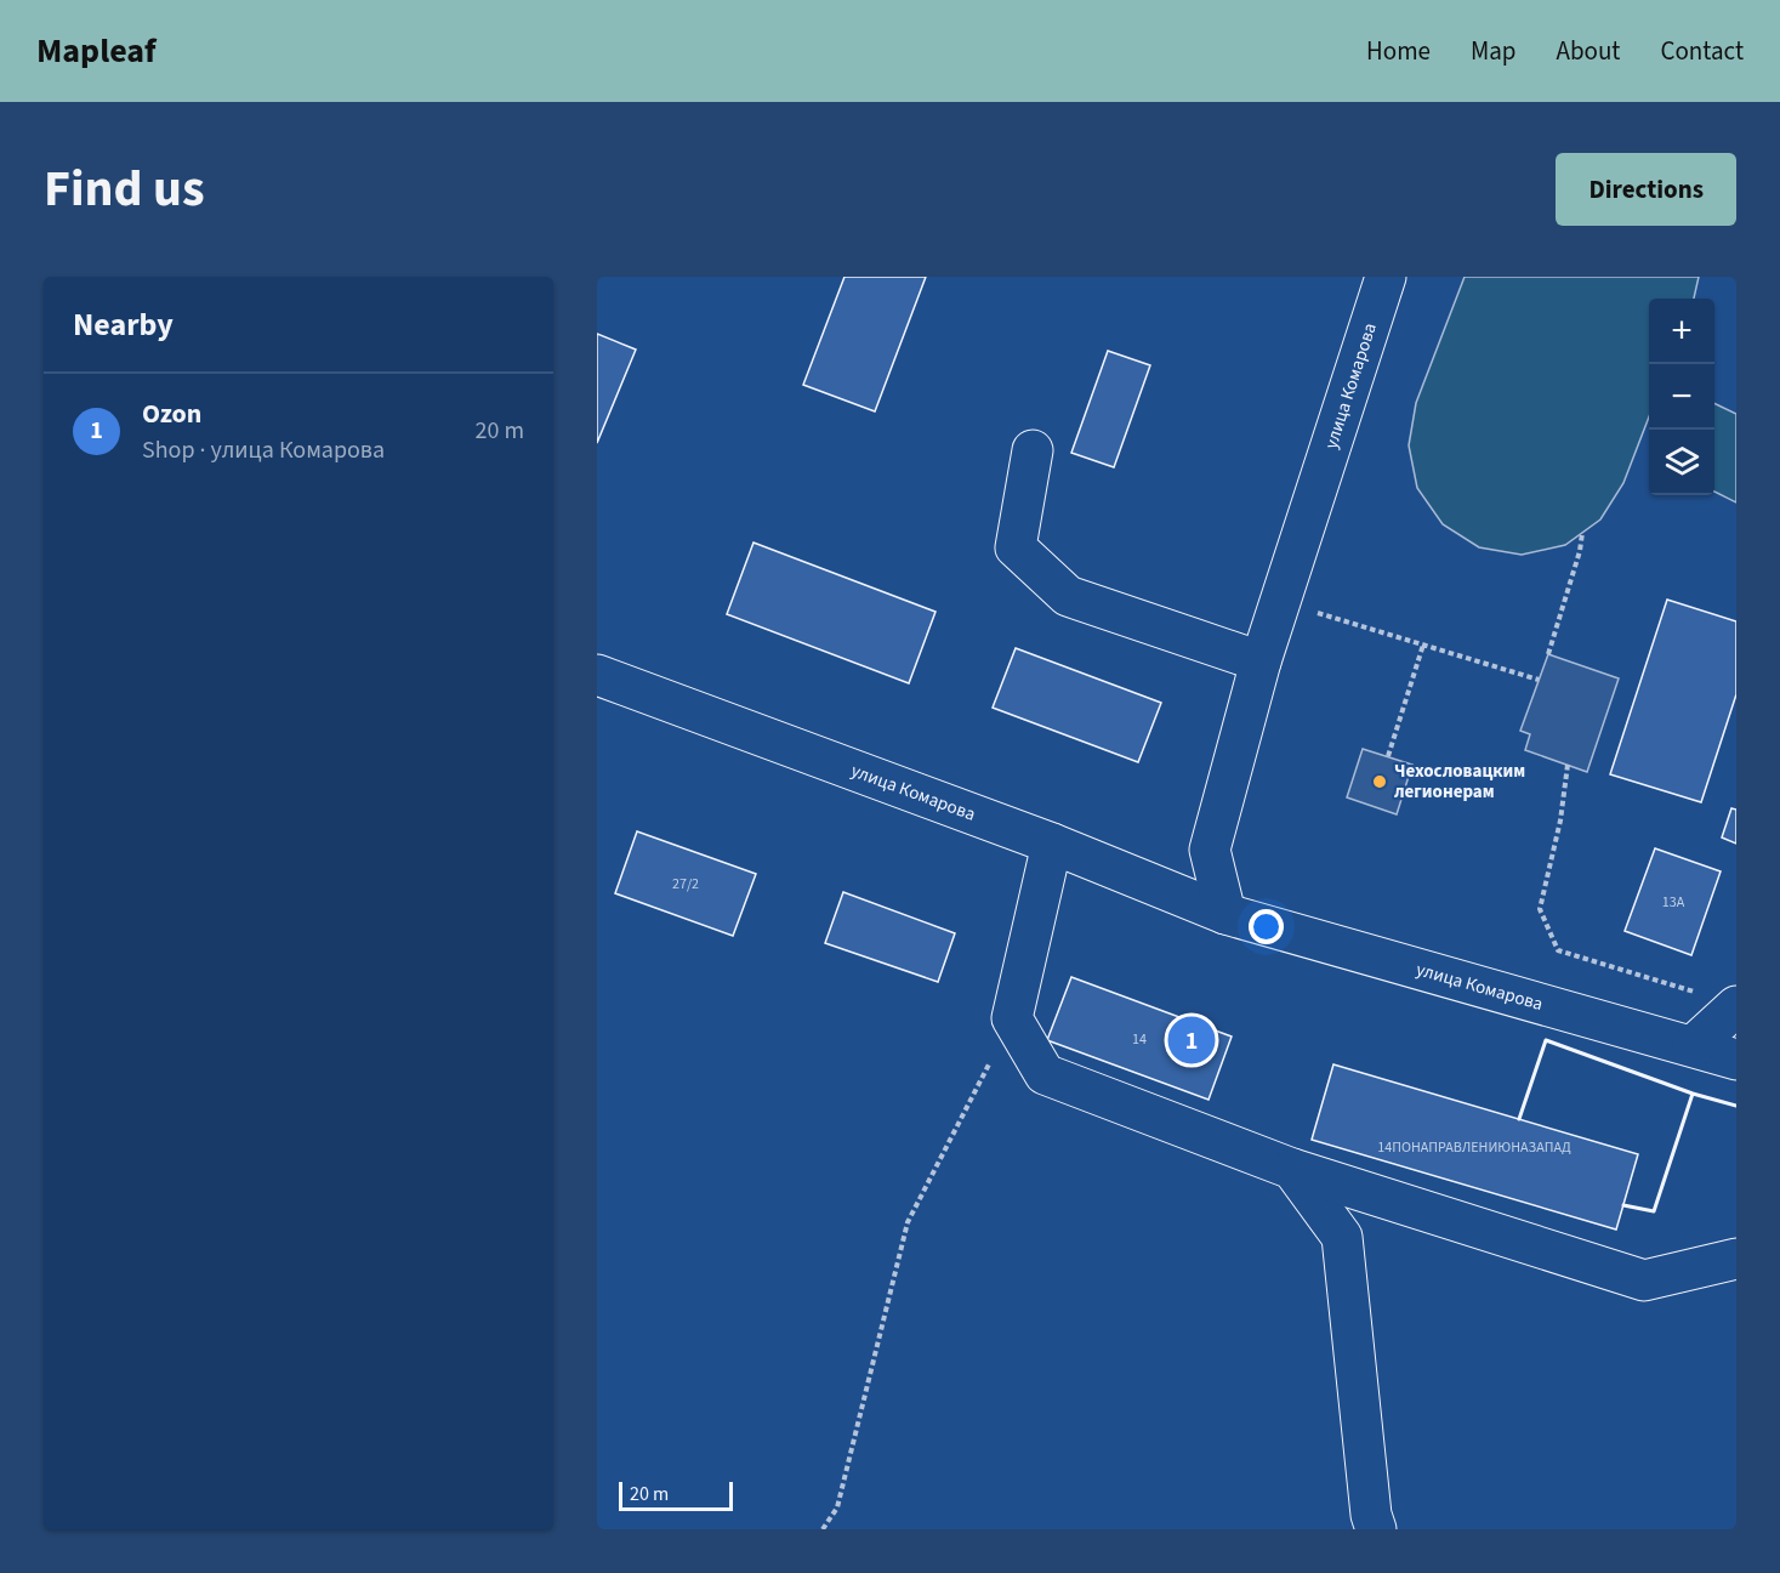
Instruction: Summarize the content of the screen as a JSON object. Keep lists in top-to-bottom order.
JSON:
{
  "streets": {
    "street": ["улица Комарова"]
  },
  "places": ["Чехословацким легионерам"],
  "house_numbers": [
    "27/2",
    "13А",
    "14",
    "14ПОНАПРАВЛЕНИЮНАЗАПАД"
  ],
  "scale_bar": "20 m",
  "page": {
    "header": "Mapleaf",
    "nav": [
      "Home",
      "Map",
      "About",
      "Contact"
    ],
    "title": "Find us",
    "buttons": "Directions",
    "heading": "Nearby",
    "map_buttons": ["+", "−"],
    "list": [
      {
        "mark": "1",
        "name": "Ozon",
        "note": "Shop · улица Комарова",
        "value": "20 m"
      }
    ],
    "pins": "1",
    "scale": "20 m"
  }
}
